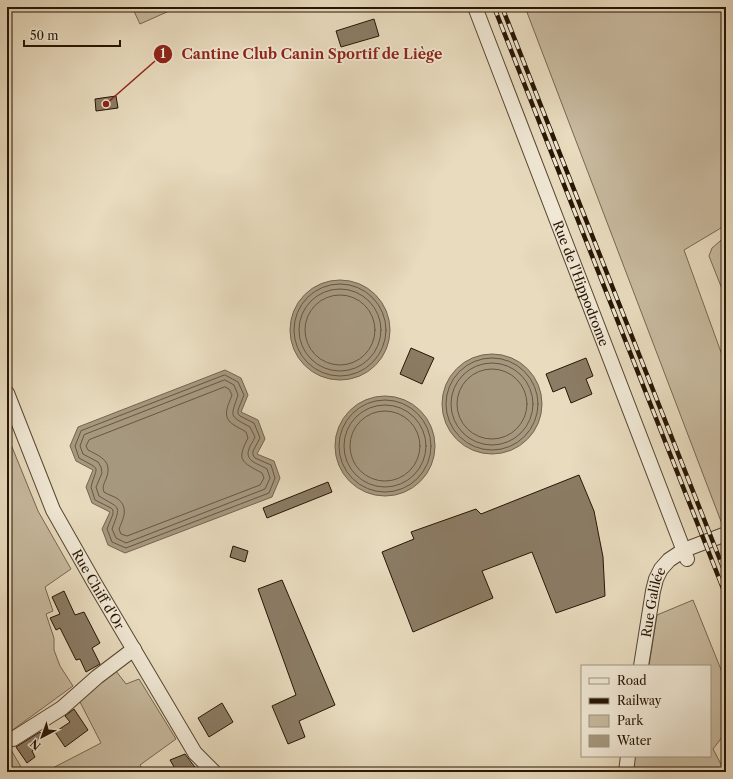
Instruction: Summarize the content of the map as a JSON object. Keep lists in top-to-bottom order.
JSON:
{
  "streets": {
    "street": ["Rue de l'Hippodrome", "Rue Chiff d'Or", "Rue Galilée"]
  },
  "crossings": [
    ["Rue de l'Hippodrome", "Rue Galilée"]
  ],
  "places": ["Cantine Club Canin Sportif de Liège"],
  "legend": [
    "Road",
    "Railway",
    "Park",
    "Water"
  ],
  "scale_bar": "50 m",
  "north": "bottom left"
}
